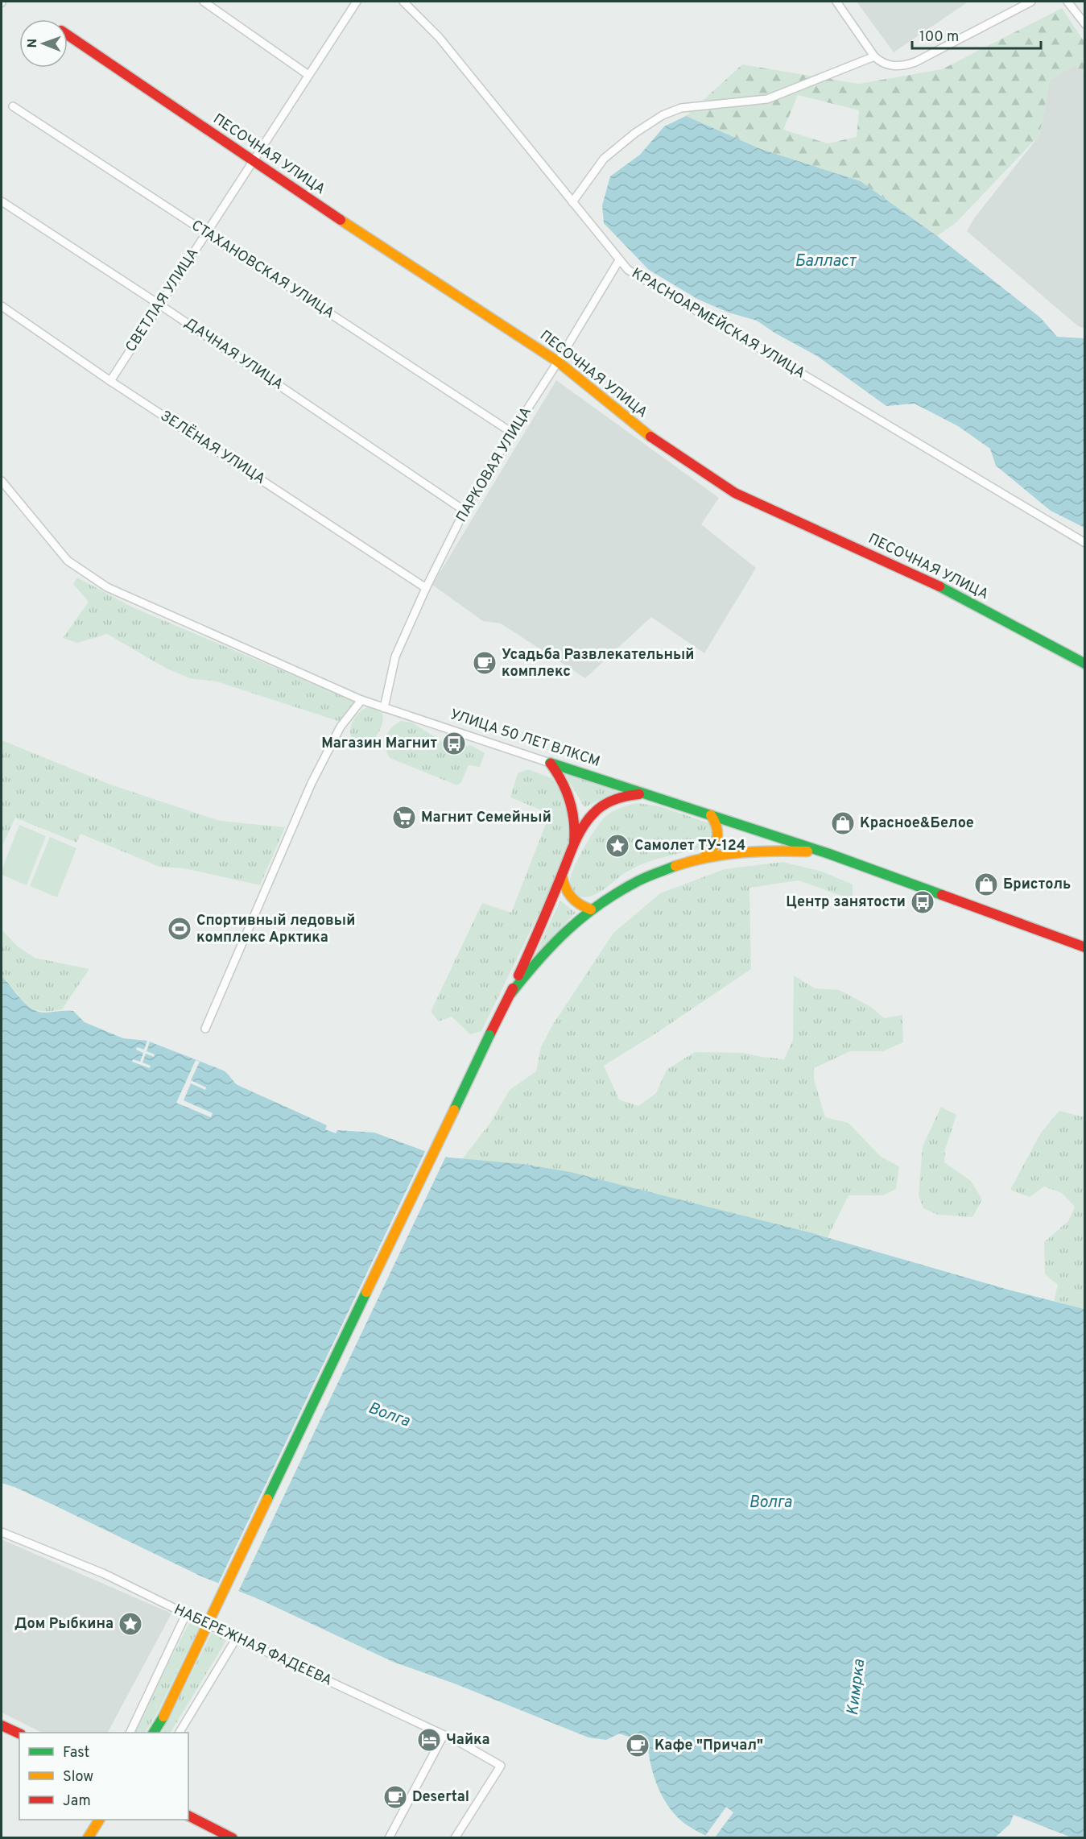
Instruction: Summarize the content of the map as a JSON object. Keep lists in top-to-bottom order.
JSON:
{
  "streets": {
    "main road": ["ПЕСОЧНАЯ УЛИЦА", "УЛИЦА 50 ЛЕТ ВЛКСМ"],
    "street": [
      "СТАХАНОВСКАЯ УЛИЦА",
      "СВЕТЛАЯ УЛИЦА",
      "КРАСНОАРМЕЙСКАЯ УЛИЦА",
      "ДАЧНАЯ УЛИЦА",
      "ЗЕЛЁНАЯ УЛИЦА",
      "ПАРКОВАЯ УЛИЦА",
      "НАБЕРЕЖНАЯ ФАДЕЕВА"
    ]
  },
  "crossings": [
    ["ПЕСОЧНАЯ УЛИЦА", "СВЕТЛАЯ УЛИЦА"],
    ["ПЕСОЧНАЯ УЛИЦА", "ПАРКОВАЯ УЛИЦА"],
    ["СТАХАНОВСКАЯ УЛИЦА", "СВЕТЛАЯ УЛИЦА"],
    ["СТАХАНОВСКАЯ УЛИЦА", "ПАРКОВАЯ УЛИЦА"],
    ["СВЕТЛАЯ УЛИЦА", "ДАЧНАЯ УЛИЦА"],
    ["СВЕТЛАЯ УЛИЦА", "ЗЕЛЁНАЯ УЛИЦА"],
    ["КРАСНОАРМЕЙСКАЯ УЛИЦА", "ПАРКОВАЯ УЛИЦА"],
    ["ДАЧНАЯ УЛИЦА", "ПАРКОВАЯ УЛИЦА"],
    ["ЗЕЛЁНАЯ УЛИЦА", "ПАРКОВАЯ УЛИЦА"],
    ["ПАРКОВАЯ УЛИЦА", "УЛИЦА 50 ЛЕТ ВЛКСМ"]
  ],
  "water": ["Балласт", "Волга", "Кимрка"],
  "places": {
    "cafe": ["Усадьба Развлекательный комплекс", "Кафе \"Причал\"", "Desertal"],
    "bus stop": ["Магазин Магнит", "Центр занятости"],
    "supermarket": ["Магнит Семейный"],
    "shop": ["Красное&Белое", "Бристоль"],
    "place": ["Самолет ТУ-124", "Дом Рыбкина"],
    "sports": ["Спортивный ледовый комплекс Арктика"],
    "hotel": ["Чайка"]
  },
  "legend": ["Fast", "Slow", "Jam"],
  "scale_bar": "100 m",
  "north": "left"
}
